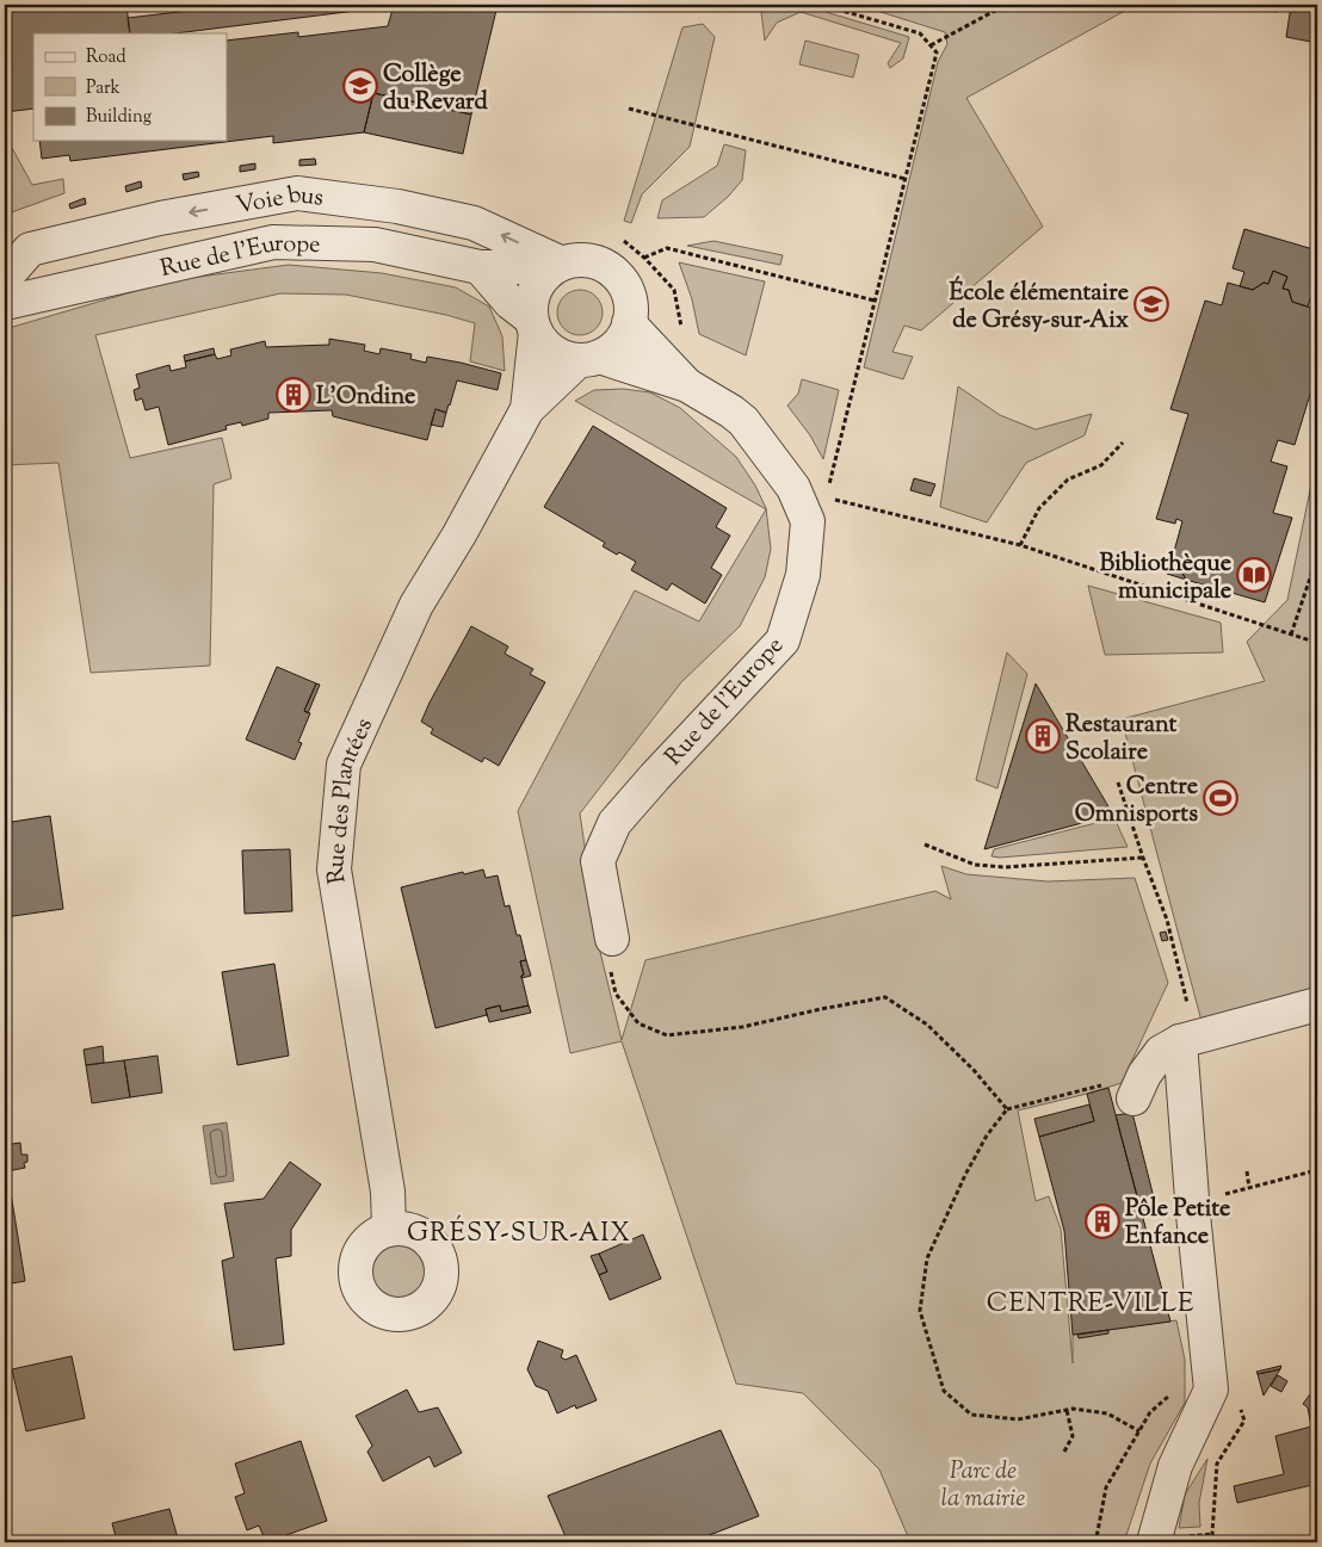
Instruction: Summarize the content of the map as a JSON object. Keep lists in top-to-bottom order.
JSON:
{
  "streets": {
    "street": ["Voie bus", "Rue de l'Europe", "Rue des Plantées"]
  },
  "crossings": [
    ["Voie bus", "Rue de l'Europe"],
    ["Voie bus", "Rue des Plantées"],
    ["Rue de l'Europe", "Rue des Plantées"]
  ],
  "one_way": ["Voie bus"],
  "districts": ["GRÉSY-SUR-AIX", "CENTRE-VILLE"],
  "parks": ["Parc de la mairie"],
  "places": {
    "school or university": ["Collège du Revard", "École élémentaire de Grésy-sur-Aix"],
    "building": ["L'Ondine", "Restaurant Scolaire", "Pôle Petite Enfance"],
    "library": ["Bibliothèque municipale"],
    "sports": ["Centre Omnisports"]
  },
  "legend": ["Road", "Park", "Building"]
}
